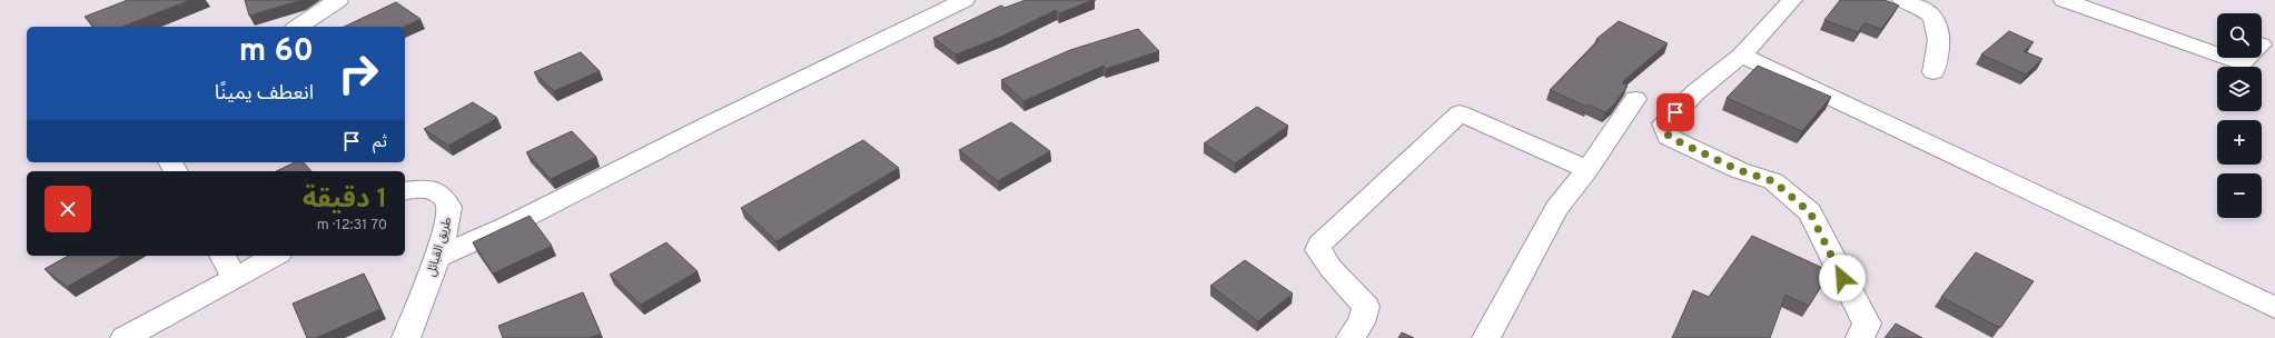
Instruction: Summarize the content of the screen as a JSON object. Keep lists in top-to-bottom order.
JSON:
{
  "streets": {
    "street": ["طريق القبائل"]
  },
  "page": {
    "map_buttons": ["+", "−"],
    "turn": ["60 m", "انعطف يمينًا"],
    "then": "ثم",
    "heading": ["1 دقيقة", "70 m · 12:31"]
  }
}
